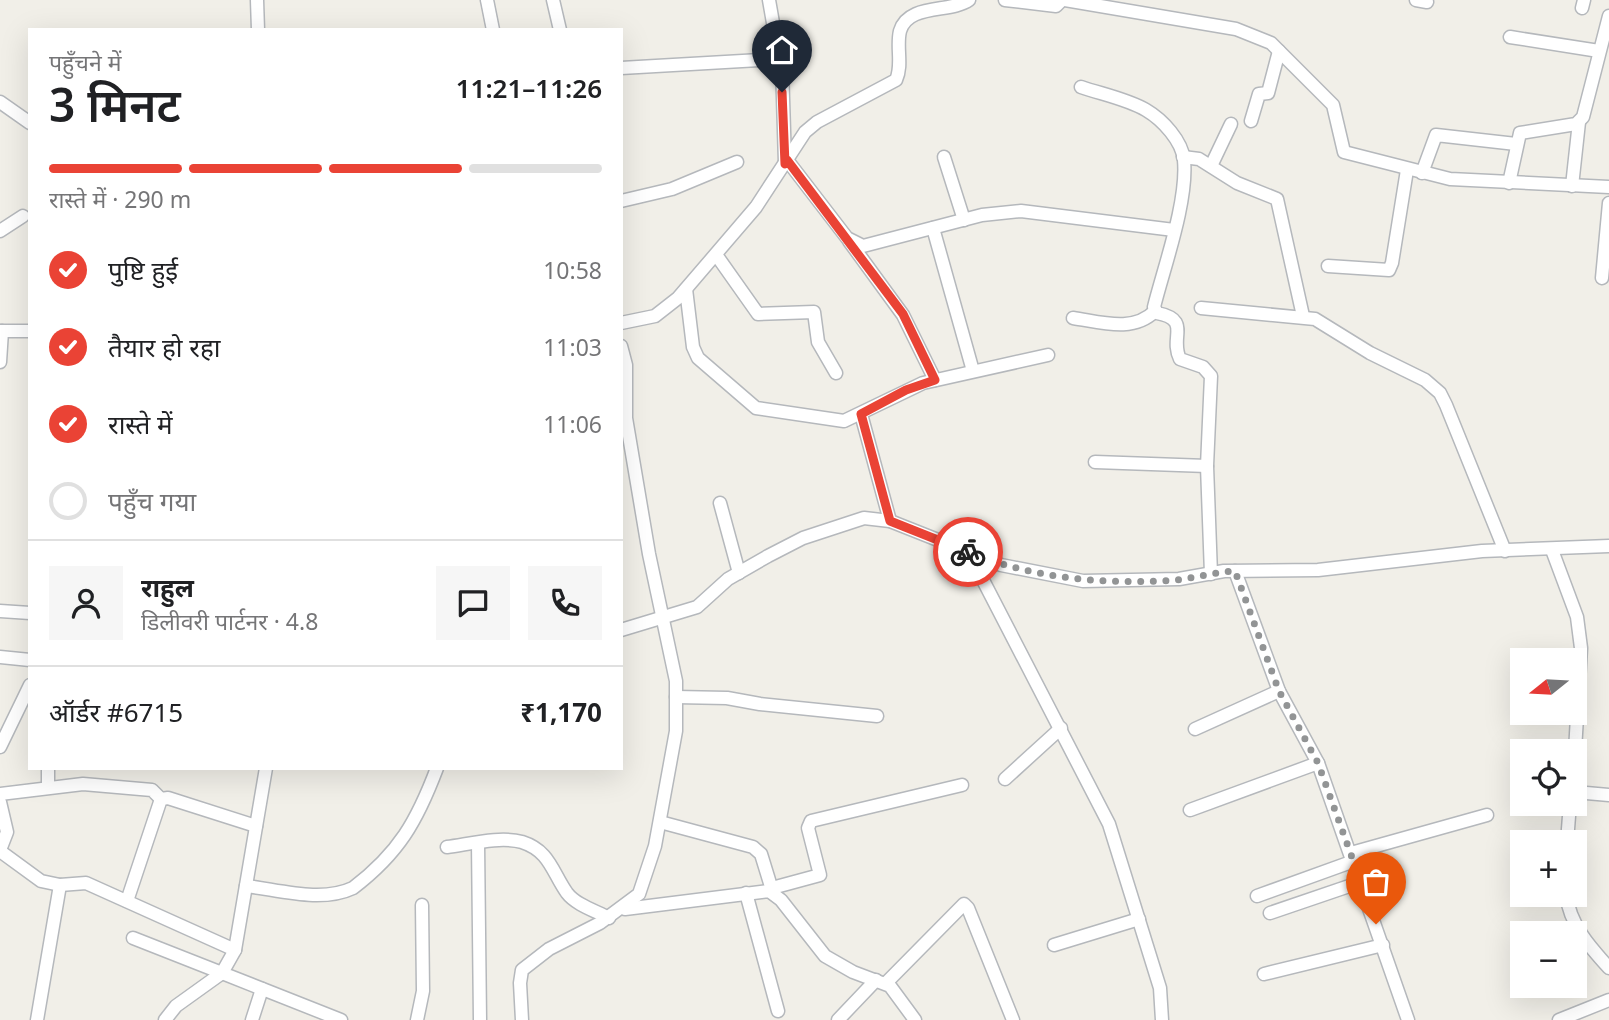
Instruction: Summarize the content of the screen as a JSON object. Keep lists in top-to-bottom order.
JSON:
{
  "north": "left",
  "page": {
    "heading": ["3 मिनट", "पहुँचने में", "11:21–11:26"],
    "panel": [
      "राहुल",
      "डिलीवरी पार्टनर · 4.8",
      "ऑर्डर #6715",
      "₹1,170"
    ],
    "bar": "रास्ते में · 290 m",
    "list": [
      ["पुष्टि हुई", "10:58"],
      ["तैयार हो रहा", "11:03"],
      ["रास्ते में", "11:06"],
      "पहुँच गया"
    ],
    "map_buttons": ["+", "−"]
  }
}
